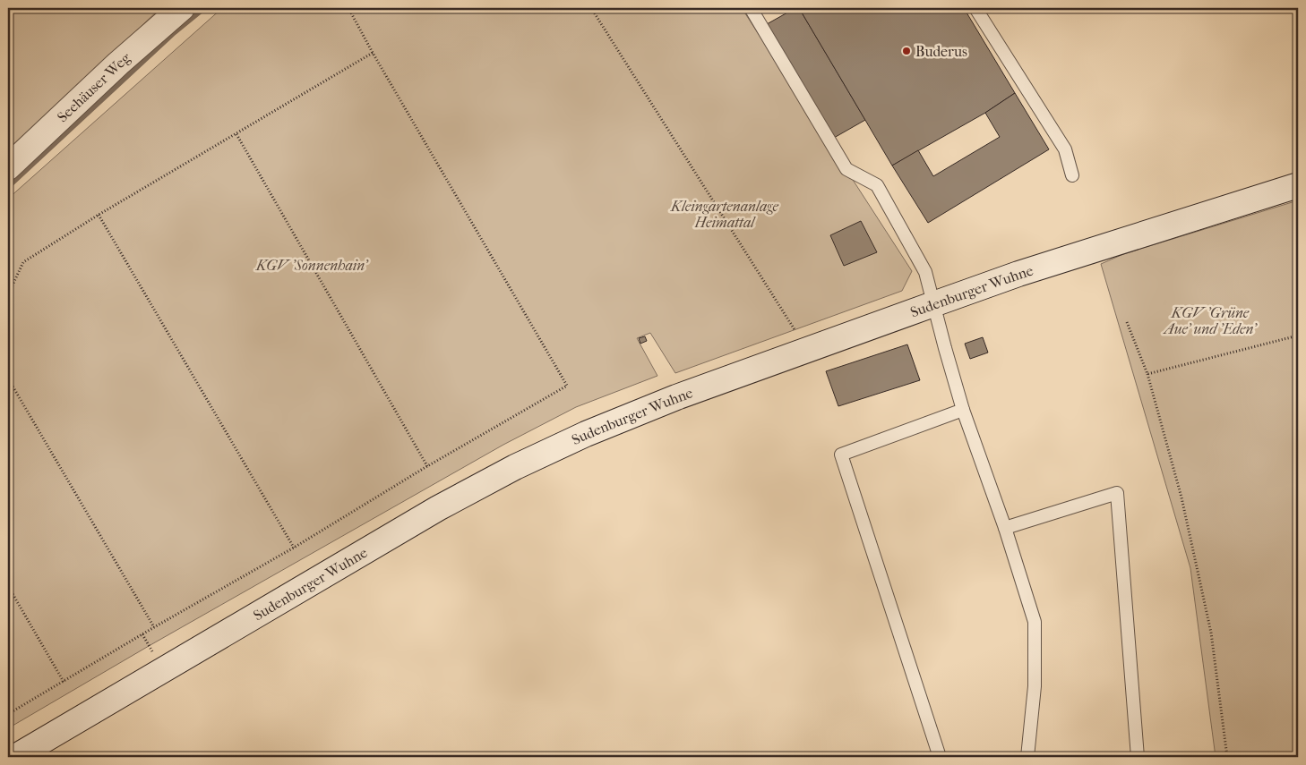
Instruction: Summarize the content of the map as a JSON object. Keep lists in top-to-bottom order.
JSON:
{
  "streets": {
    "main road": ["Seehäuser Weg", "Sudenburger Wuhne"]
  },
  "parks": ["Kleingartenanlage Heimattal", "KGV 'Sonnenhain'", "KGV 'Grüne Aue' und 'Eden'"],
  "places": ["Buderus"]
}
